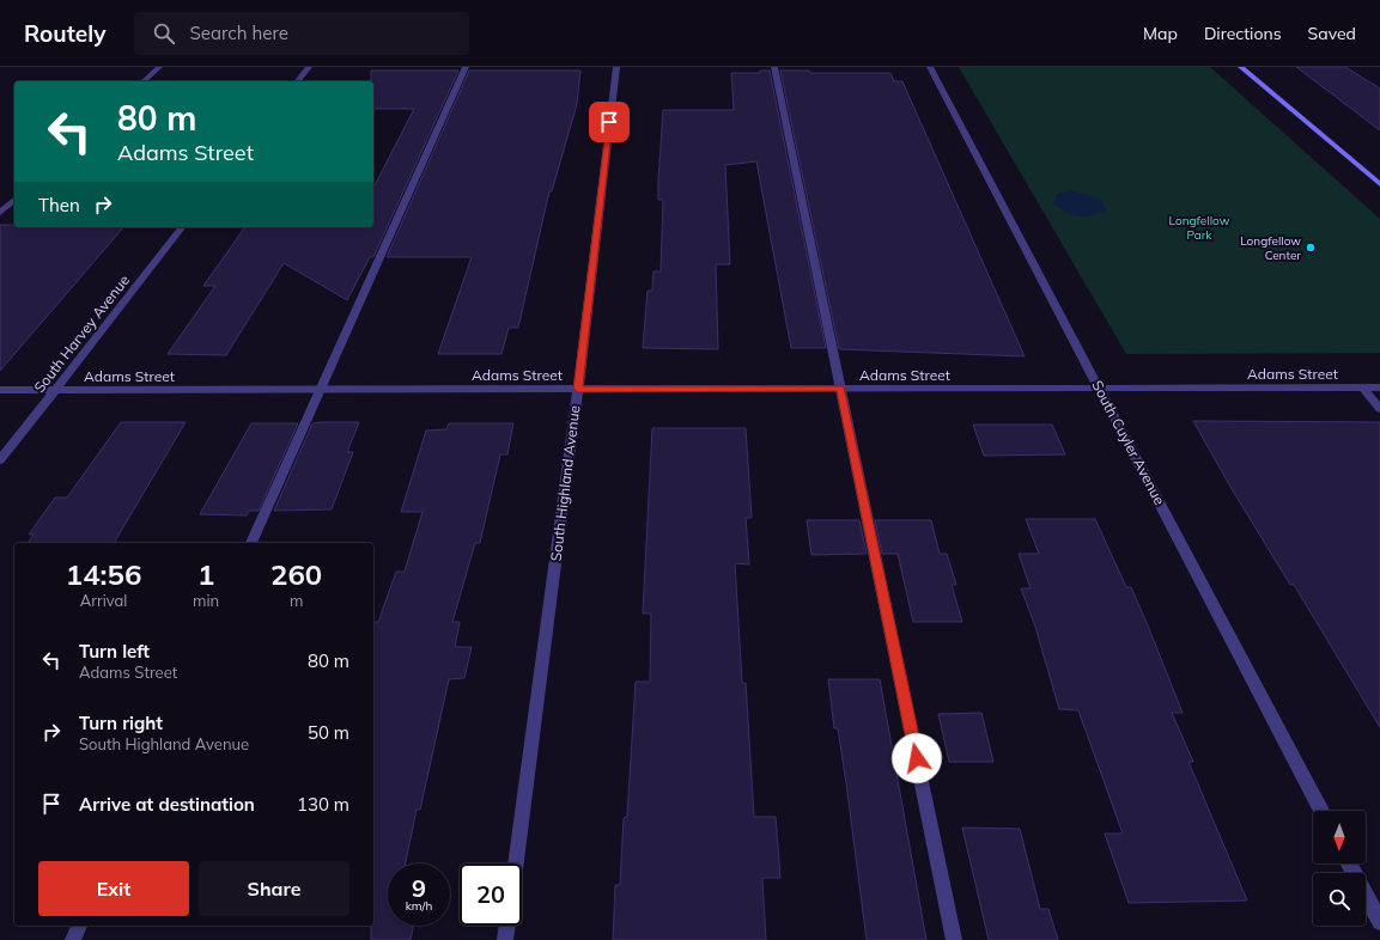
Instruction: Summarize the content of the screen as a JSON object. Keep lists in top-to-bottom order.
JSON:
{
  "streets": {
    "street": [
      "South Harvey Avenue",
      "Adams Street",
      "South Cuyler Avenue",
      "South Highland Avenue"
    ]
  },
  "crossings": [
    ["South Harvey Avenue", "Adams Street"],
    ["Adams Street", "South Cuyler Avenue"],
    ["Adams Street", "South Highland Avenue"]
  ],
  "parks": ["Longfellow Park"],
  "places": ["Longfellow Center"],
  "north": "bottom",
  "page": {
    "header": "Routely",
    "search": "Search here",
    "nav": ["Map", "Directions", "Saved"],
    "turn": ["80 m", "Adams Street"],
    "then": "Then",
    "eta": [
      "14:56",
      "Arrival",
      "1",
      "min",
      "260",
      "m"
    ],
    "list": [
      {
        "name": "Turn left",
        "note": "Adams Street",
        "value": "80 m"
      },
      {
        "name": "Turn right",
        "note": "South Highland Avenue",
        "value": "50 m"
      },
      {
        "name": "Arrive at destination",
        "value": "130 m"
      }
    ],
    "buttons": ["Exit", "Share"],
    "speed": "9 km/h",
    "limit": "20"
  }
}
